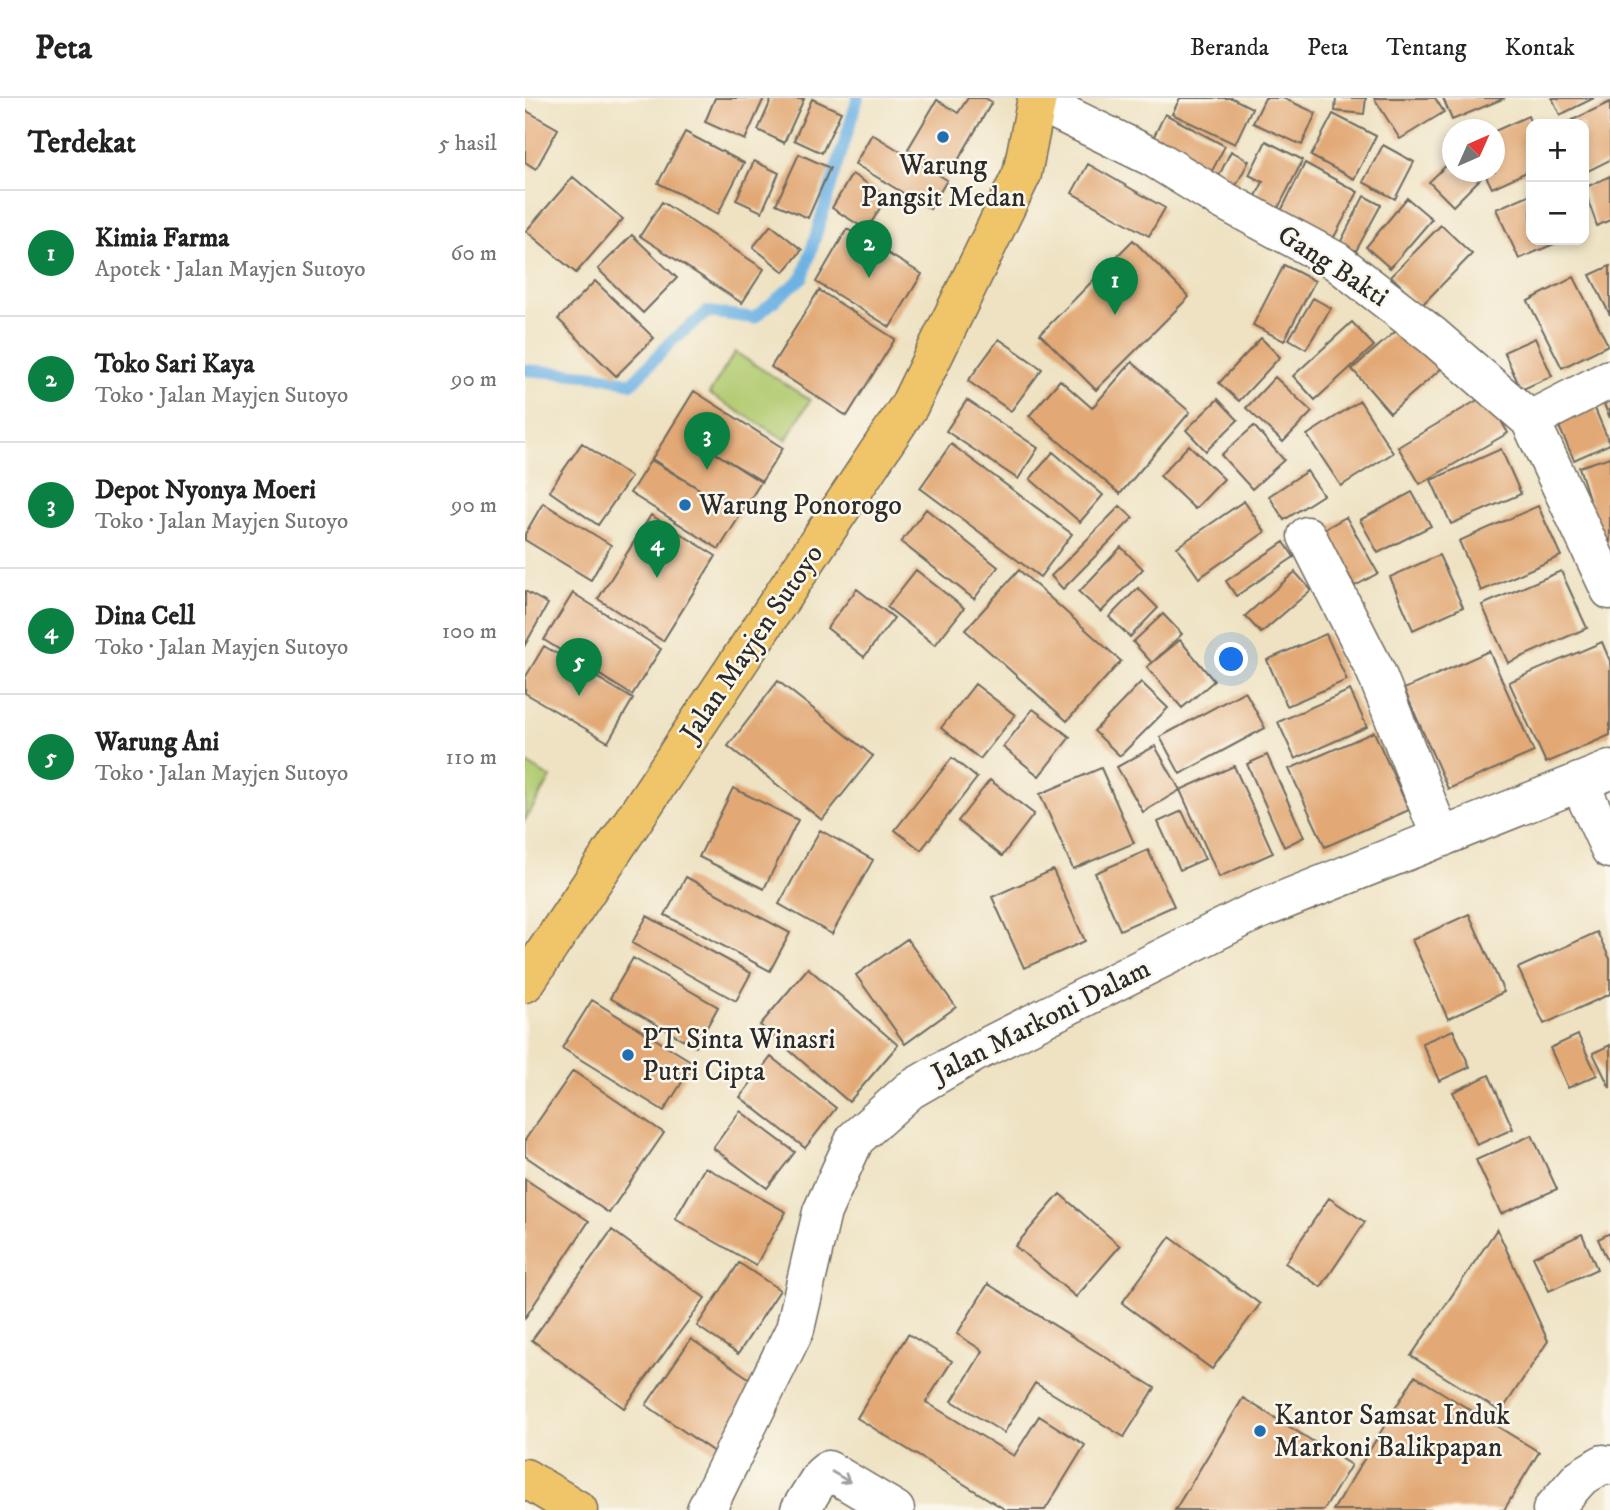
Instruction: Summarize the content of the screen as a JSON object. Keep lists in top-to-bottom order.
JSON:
{
  "streets": {
    "main road": ["Jalan Mayjen Sutoyo"],
    "street": ["Gang Bakti", "Jalan Markoni Dalam"]
  },
  "crossings": [
    ["Gang Bakti", "Jalan Mayjen Sutoyo"]
  ],
  "places": [
    "Warung Pangsit Medan",
    "Warung Ponorogo",
    "PT Sinta Winasri Putri Cipta",
    "Kantor Samsat Induk Markoni Balikpapan"
  ],
  "north": "top right",
  "page": {
    "header": "Peta",
    "nav": [
      "Beranda",
      "Peta",
      "Tentang",
      "Kontak"
    ],
    "heading": ["Terdekat", "5 hasil"],
    "map_buttons": ["+", "−"],
    "list": [
      {
        "mark": "1",
        "name": "Kimia Farma",
        "note": "Apotek · Jalan Mayjen Sutoyo",
        "value": "60 m"
      },
      {
        "mark": "2",
        "name": "Toko Sari Kaya",
        "note": "Toko · Jalan Mayjen Sutoyo",
        "value": "90 m"
      },
      {
        "mark": "3",
        "name": "Depot Nyonya Moeri",
        "note": "Toko · Jalan Mayjen Sutoyo",
        "value": "90 m"
      },
      {
        "mark": "4",
        "name": "Dina Cell",
        "note": "Toko · Jalan Mayjen Sutoyo",
        "value": "100 m"
      },
      {
        "mark": "5",
        "name": "Warung Ani",
        "note": "Toko · Jalan Mayjen Sutoyo",
        "value": "110 m"
      }
    ],
    "pins": [
      "2",
      "1",
      "3",
      "4",
      "5"
    ]
  }
}
